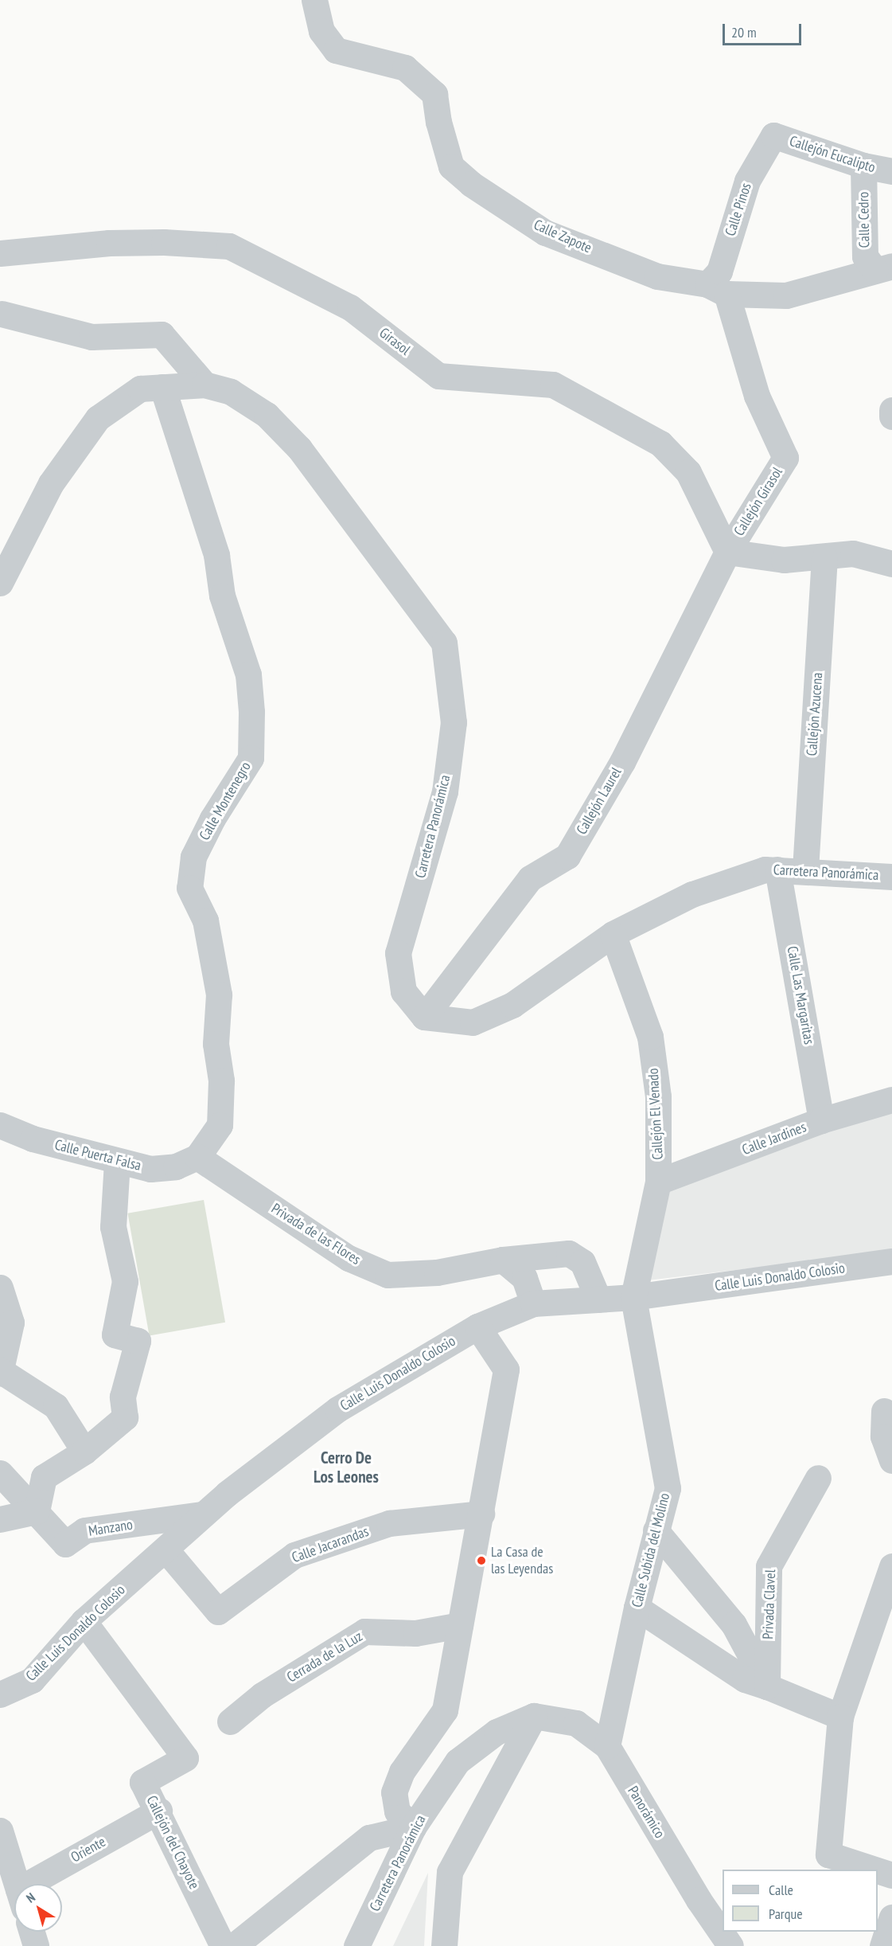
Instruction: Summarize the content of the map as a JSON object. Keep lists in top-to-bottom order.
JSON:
{
  "streets": {
    "street": [
      "Callejón Eucalipto",
      "Calle Pinos",
      "Calle Cedro",
      "Calle Zapote",
      "Girasol",
      "Callejón Girasol",
      "Callejón Azucena",
      "Calle Montenegro",
      "Callejón Laurel",
      "Carretera Panorámica",
      "Calle Las Margaritas",
      "Callejón El Venado",
      "Calle Jardines",
      "Calle Puerta Falsa",
      "Privada de las Flores",
      "Calle Luis Donaldo Colosio",
      "Manzano",
      "Calle Jacarandas",
      "Calle Subida del Molino",
      "Privada Clavel",
      "Cerrada de la Luz",
      "Panorámico",
      "Callejón del Chayote",
      "Oriente"
    ]
  },
  "crossings": [
    ["Callejón Eucalipto", "Calle Pinos"],
    ["Callejón Eucalipto", "Calle Cedro"],
    ["Calle Pinos", "Calle Zapote"],
    ["Calle Pinos", "Callejón Girasol"],
    ["Calle Cedro", "Calle Zapote"],
    ["Calle Zapote", "Callejón Girasol"],
    ["Girasol", "Callejón Girasol"],
    ["Girasol", "Callejón Laurel"],
    ["Callejón Girasol", "Callejón Azucena"],
    ["Callejón Girasol", "Callejón Laurel"],
    ["Callejón Azucena", "Carretera Panorámica"],
    ["Calle Montenegro", "Carretera Panorámica"],
    ["Calle Montenegro", "Calle Puerta Falsa"],
    ["Calle Montenegro", "Privada de las Flores"],
    ["Callejón Laurel", "Carretera Panorámica"],
    ["Carretera Panorámica", "Calle Las Margaritas"],
    ["Carretera Panorámica", "Callejón El Venado"],
    ["Carretera Panorámica", "Panorámico"],
    ["Calle Las Margaritas", "Calle Jardines"],
    ["Callejón El Venado", "Calle Jardines"],
    ["Callejón El Venado", "Calle Luis Donaldo Colosio"],
    ["Callejón El Venado", "Calle Subida del Molino"],
    ["Calle Puerta Falsa", "Privada de las Flores"],
    ["Privada de las Flores", "Calle Luis Donaldo Colosio"],
    ["Calle Luis Donaldo Colosio", "Manzano"],
    ["Calle Luis Donaldo Colosio", "Calle Jacarandas"],
    ["Calle Luis Donaldo Colosio", "Calle Subida del Molino"],
    ["Calle Luis Donaldo Colosio", "Callejón del Chayote"],
    ["Calle Subida del Molino", "Panorámico"],
    ["Callejón del Chayote", "Oriente"]
  ],
  "districts": ["Cerro De Los Leones"],
  "places": ["La Casa de las Leyendas"],
  "legend": ["Calle", "Parque"],
  "scale_bar": "20 m",
  "north": "top left"
}
